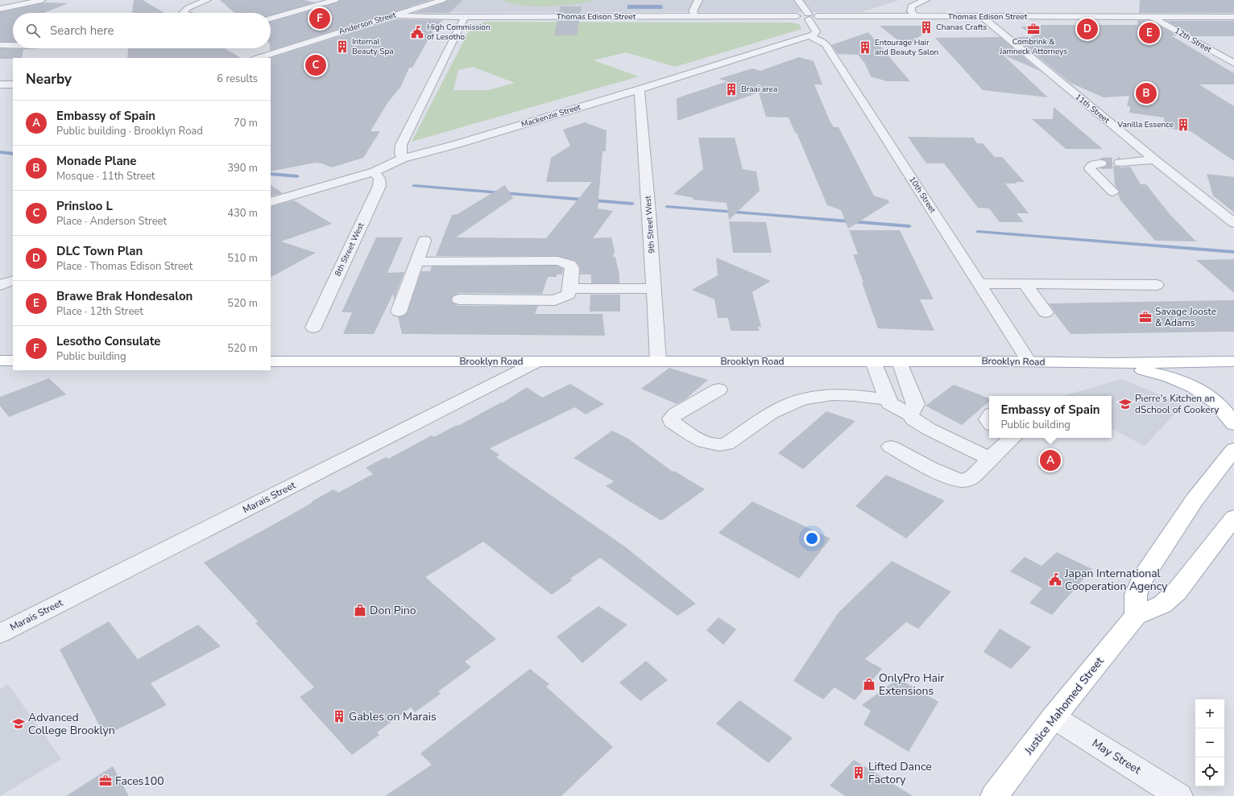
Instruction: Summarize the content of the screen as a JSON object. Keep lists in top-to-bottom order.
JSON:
{
  "streets": {
    "main road": ["Brooklyn Road", "Justice Mahomed Street"],
    "street": [
      "Thomas Edison Street",
      "Anderson Street",
      "12th Street",
      "11th Street",
      "Mackenzie Street",
      "10th Street",
      "9th Street West",
      "8th Street West",
      "Marais Street",
      "May Street"
    ]
  },
  "crossings": [
    ["Thomas Edison Street", "Anderson Street"],
    ["Thomas Edison Street", "12th Street"],
    ["Thomas Edison Street", "11th Street"],
    ["Mackenzie Street", "10th Street"],
    ["Mackenzie Street", "9th Street West"],
    ["Mackenzie Street", "8th Street West"],
    ["10th Street", "Brooklyn Road"],
    ["9th Street West", "Brooklyn Road"],
    ["Brooklyn Road", "Marais Street"],
    ["Justice Mahomed Street", "May Street"]
  ],
  "places": {
    "building": [
      "Chanas Crafts",
      "Internal Beauty Spa",
      "Entourage Hair and Beauty Salon",
      "Braai area",
      "Vanilla Essence",
      "Gables on Marais",
      "Lifted Dance Factory"
    ],
    "office": ["Combrink & Jamneck Attorneys", "Savage Jooste & Adams", "Faces100"],
    "public building": ["High Commission of Lesotho", "Japan International Cooperation Agency"],
    "school or university": ["Pierre's Kitchen an dSchool of Cookery", "Advanced College Brooklyn"],
    "shop": ["Don Pino", "OnlyPro Hair Extensions"]
  },
  "page": {
    "pins": [
      "F",
      "D",
      "E",
      "C",
      "B",
      "A"
    ],
    "search": "Search here",
    "heading": ["Nearby", "6 results"],
    "list": [
      {
        "mark": "A",
        "name": "Embassy of Spain",
        "note": "Public building · Brooklyn Road",
        "value": "70 m"
      },
      {
        "mark": "B",
        "name": "Monade Plane",
        "note": "Mosque · 11th Street",
        "value": "390 m"
      },
      {
        "mark": "C",
        "name": "Prinsloo L",
        "note": "Place · Anderson Street",
        "value": "430 m"
      },
      {
        "mark": "D",
        "name": "DLC Town Plan",
        "note": "Place · Thomas Edison Street",
        "value": "510 m"
      },
      {
        "mark": "E",
        "name": "Brawe Brak Hondesalon",
        "note": "Place · 12th Street",
        "value": "520 m"
      },
      {
        "mark": "F",
        "name": "Lesotho Consulate",
        "note": "Public building",
        "value": "520 m"
      }
    ],
    "popup": ["Embassy of Spain", "Public building"],
    "map_buttons": ["+", "−"]
  }
}
